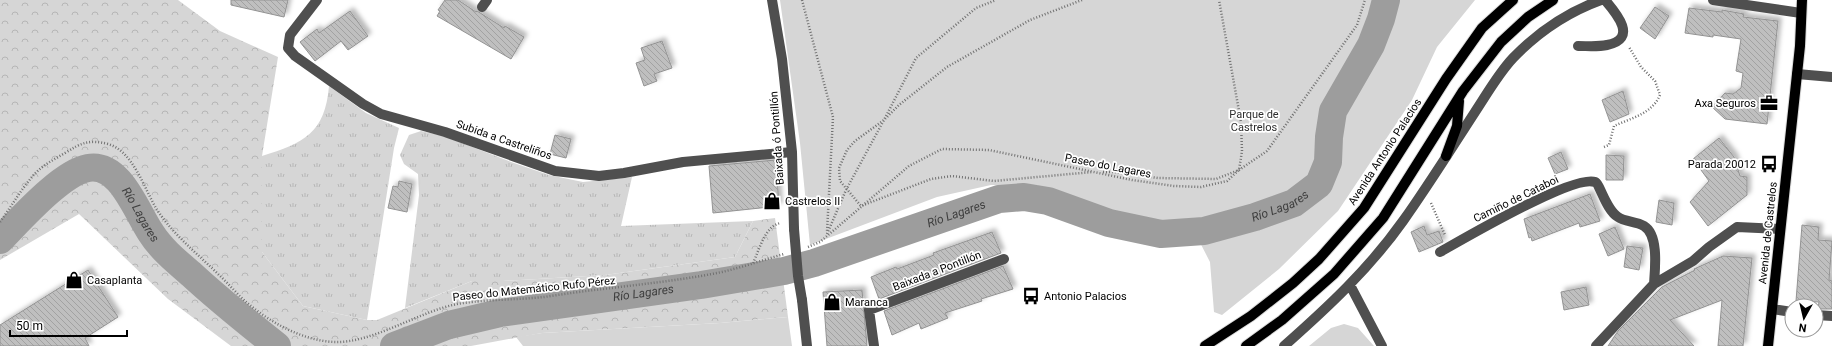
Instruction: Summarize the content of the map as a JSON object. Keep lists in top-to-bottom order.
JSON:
{
  "streets": {
    "main road": ["Avenida Antonio Palacios", "Avenida de Castrelos"],
    "street": [
      "Baixada ó Pontillón",
      "Subida a Castreliños",
      "Camiño de Cataboi",
      "Baixada a Pontillón"
    ],
    "path": ["Paseo do Lagares", "Paseo do Matemático Rufo Pérez"]
  },
  "crossings": [
    ["Baixada ó Pontillón", "Subida a Castreliños"]
  ],
  "water": ["Río Lagares"],
  "parks": ["Parque de Castrelos"],
  "places": {
    "office": ["Axa Seguros"],
    "bus stop": ["Parada 20012", "Antonio Palacios"],
    "shop": ["Castrelos II", "Casaplanta", "Maranca"]
  },
  "scale_bar": "50 m",
  "north": "bottom"
}
